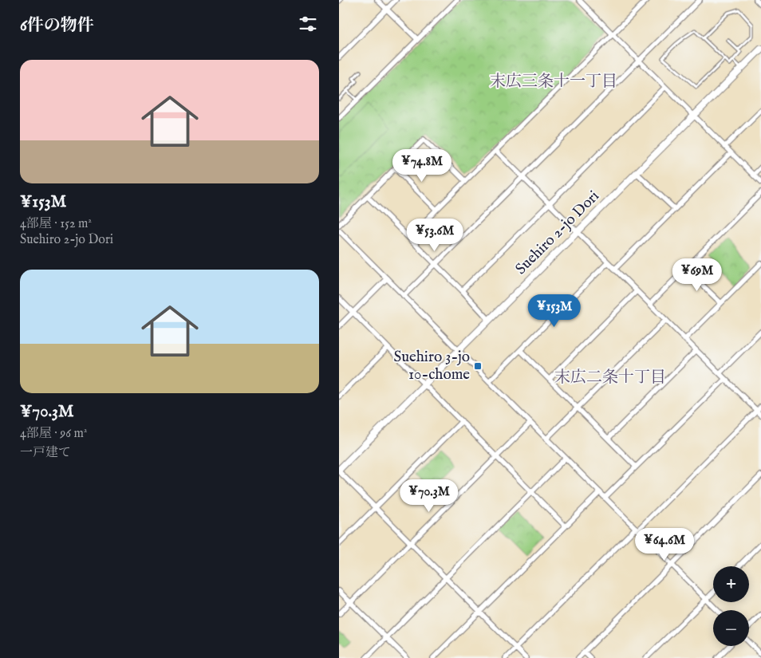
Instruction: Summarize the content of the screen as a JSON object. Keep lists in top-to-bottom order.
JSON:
{
  "streets": {
    "street": ["Suehiro 2-jo Dori"]
  },
  "districts": ["末広三条十一丁目", "末広二条十丁目"],
  "places": {
    "transit": ["Suehiro 3-jo 10-chome"]
  },
  "page": {
    "heading": "6件の物件",
    "list": [
      {
        "name": "¥153M",
        "note": "4部屋 · 152 m² · Suehiro 2-jo Dori"
      },
      {
        "name": "¥70.3M",
        "note": "4部屋 · 96 m² · 一戸建て"
      }
    ],
    "price": [
      "¥74.8M",
      "¥53.6M",
      "¥69M",
      "¥153M",
      "¥70.3M",
      "¥64.6M"
    ],
    "map_buttons": ["+", "−"]
  }
}
